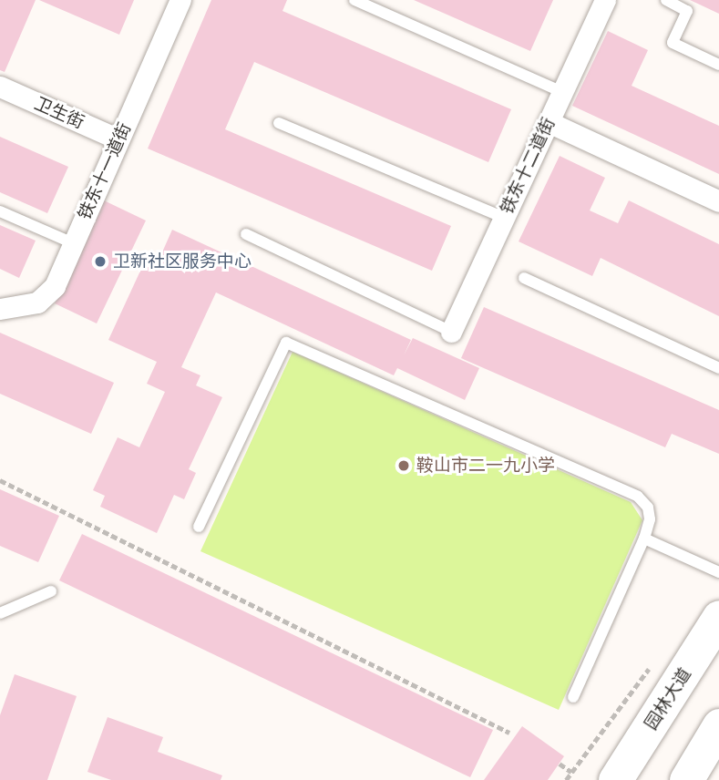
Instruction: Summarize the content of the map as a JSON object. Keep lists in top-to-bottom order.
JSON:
{
  "streets": {
    "main road": ["园林大道"],
    "street": ["卫生街", "铁东十二道街", "铁东十一道街"]
  },
  "crossings": [
    ["卫生街", "铁东十一道街"]
  ],
  "places": ["卫新社区服务中心", "鞍山市二一九小学"]
}
